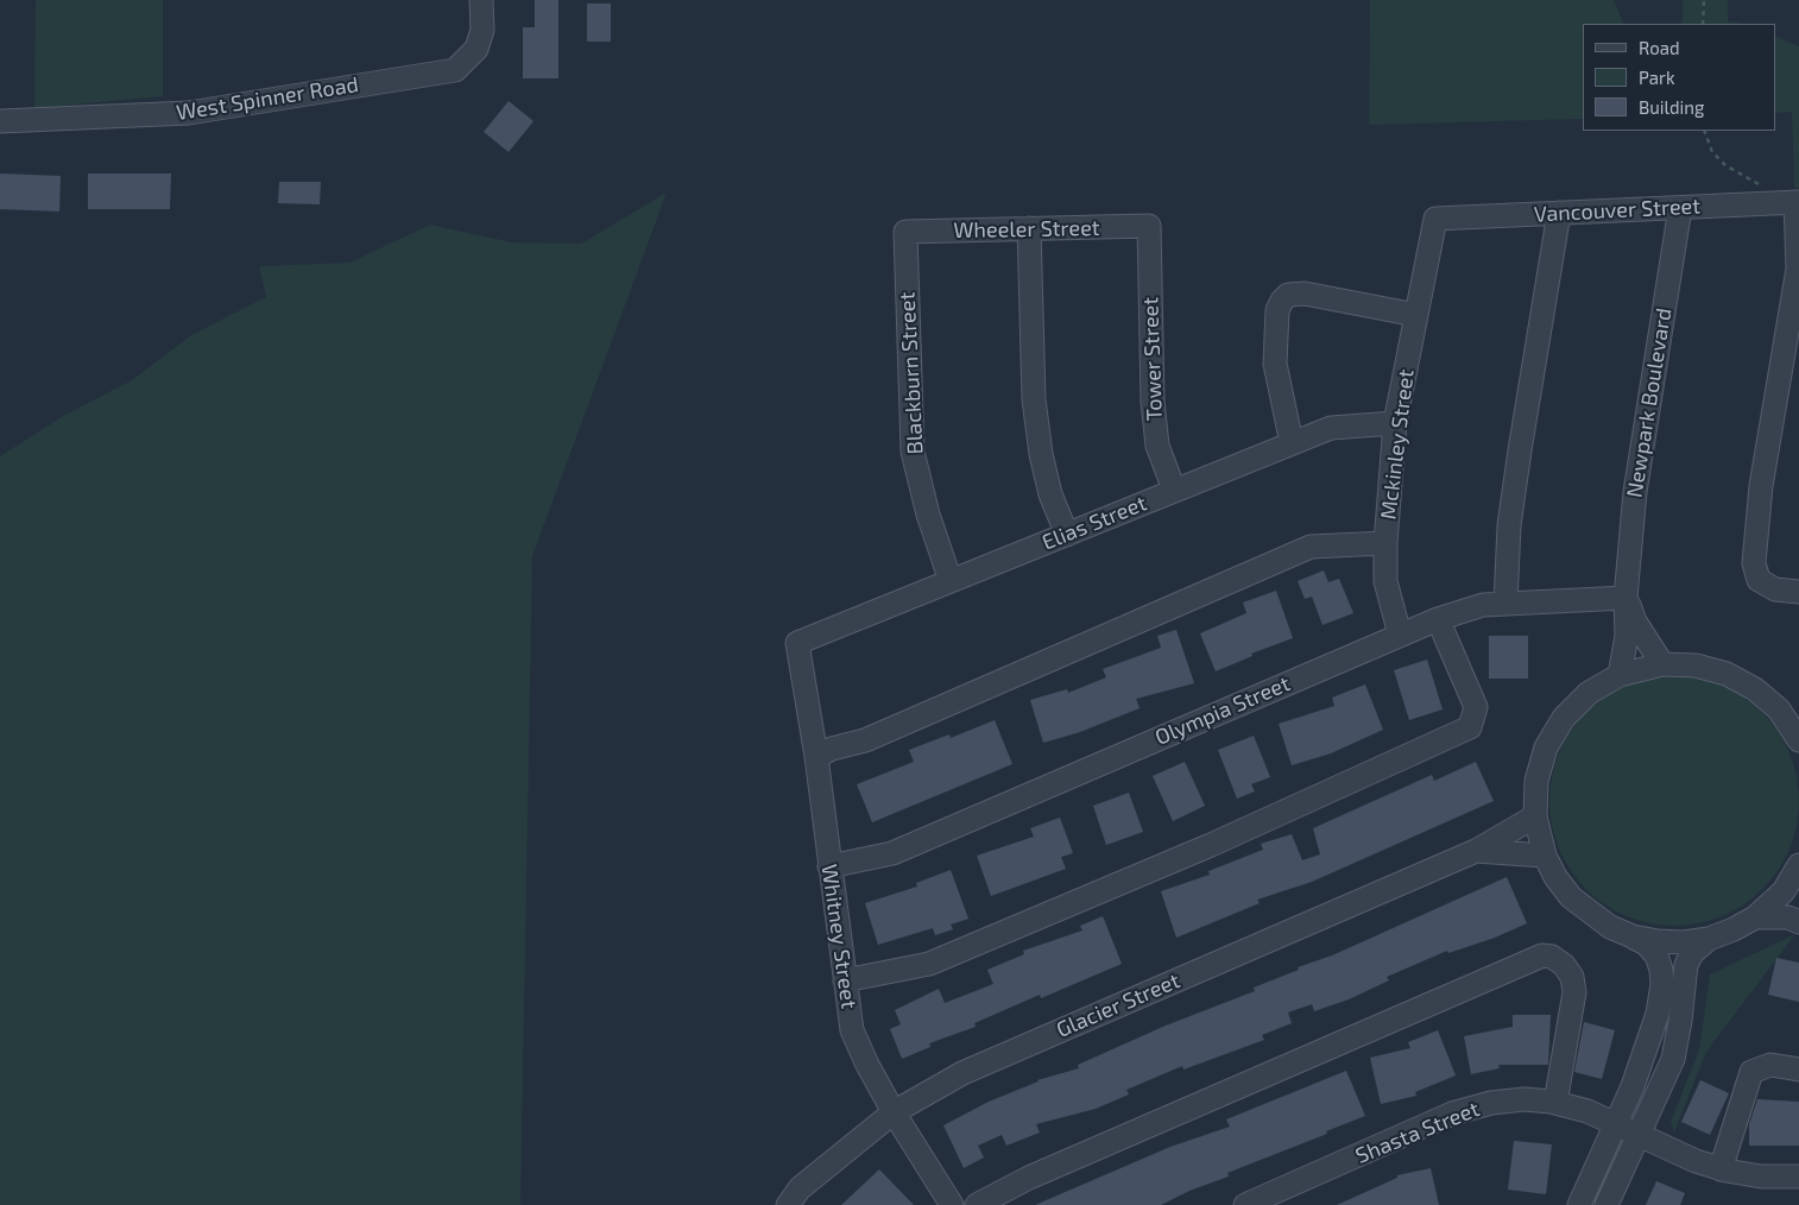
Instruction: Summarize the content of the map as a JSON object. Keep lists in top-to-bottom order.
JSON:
{
  "streets": {
    "street": [
      "West Spinner Road",
      "Vancouver Street",
      "Wheeler Street",
      "Tower Street",
      "Blackburn Street",
      "Newpark Boulevard",
      "Mckinley Street",
      "Elias Street",
      "Olympia Street",
      "Whitney Street",
      "Glacier Street",
      "Shasta Street"
    ]
  },
  "crossings": [
    ["Vancouver Street", "Newpark Boulevard"],
    ["Vancouver Street", "Mckinley Street"],
    ["Wheeler Street", "Tower Street"],
    ["Wheeler Street", "Blackburn Street"],
    ["Tower Street", "Elias Street"],
    ["Blackburn Street", "Elias Street"],
    ["Newpark Boulevard", "Olympia Street"],
    ["Mckinley Street", "Elias Street"],
    ["Mckinley Street", "Olympia Street"],
    ["Elias Street", "Whitney Street"],
    ["Olympia Street", "Whitney Street"],
    ["Whitney Street", "Glacier Street"]
  ],
  "legend": ["Road", "Park", "Building"]
}
